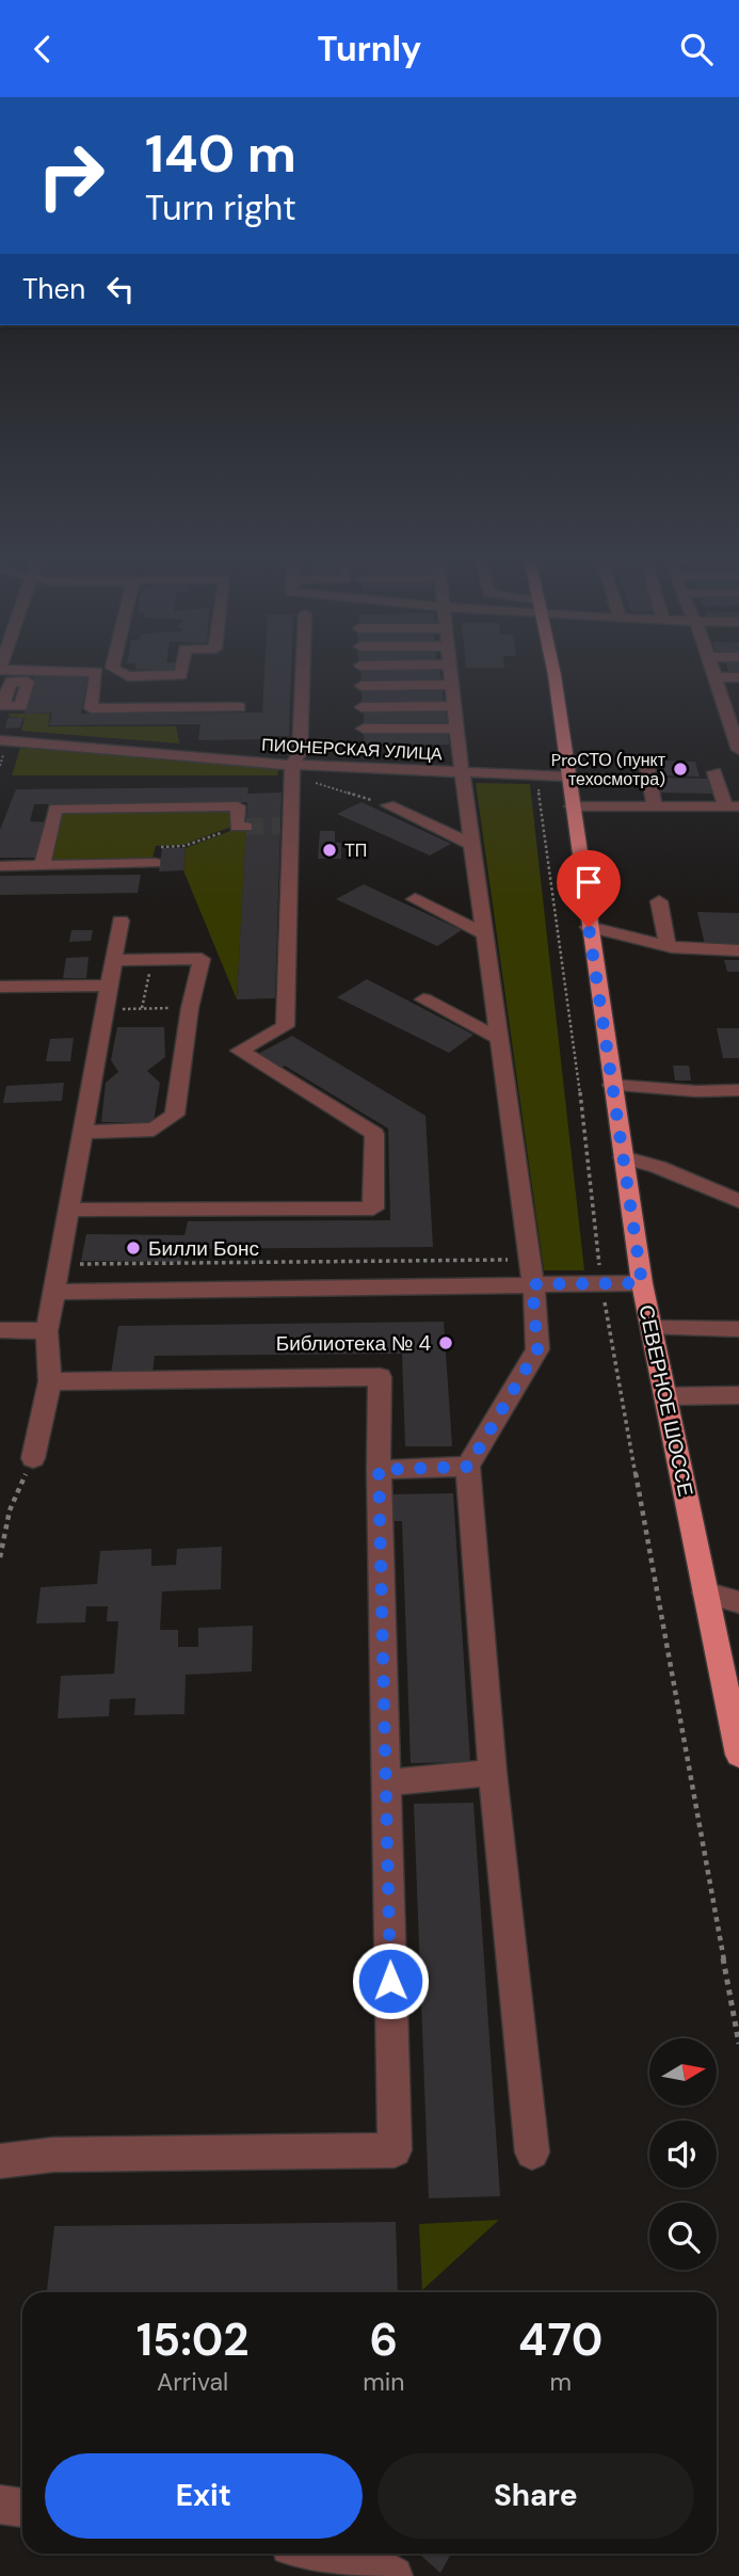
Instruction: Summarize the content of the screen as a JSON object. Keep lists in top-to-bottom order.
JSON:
{
  "streets": {
    "main road": ["СЕВЕРНОЕ ШОССЕ"],
    "street": ["ПИОНЕРСКАЯ УЛИЦА"]
  },
  "crossings": [
    ["ПИОНЕРСКАЯ УЛИЦА", "СЕВЕРНОЕ ШОССЕ"]
  ],
  "places": [
    "ProСТО (пункт техосмотра)",
    "ТП",
    "Билли Бонс",
    "Библиотека № 4"
  ],
  "north": "right",
  "page": {
    "header": "Turnly",
    "turn": ["140 m", "Turn right"],
    "then": "Then",
    "eta": [
      "15:02",
      "Arrival",
      "6",
      "min",
      "470",
      "m"
    ],
    "buttons": ["Exit", "Share"]
  }
}
